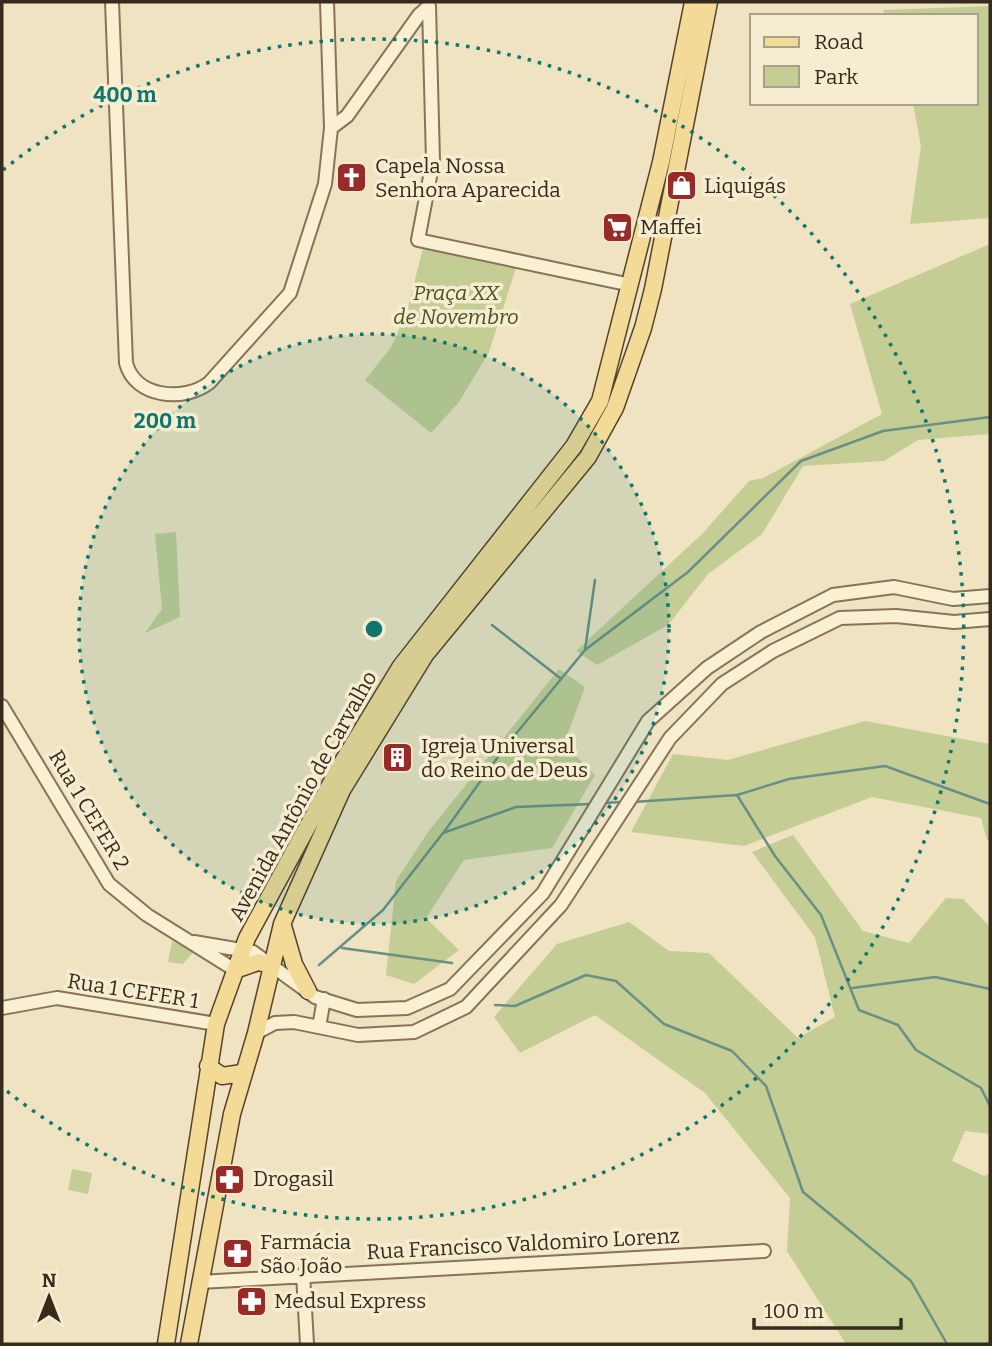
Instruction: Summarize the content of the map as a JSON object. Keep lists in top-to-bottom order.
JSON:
{
  "streets": {
    "main road": ["Avenida Antônio de Carvalho"],
    "street": ["Rua 1 CEFER 2", "Rua 1 CEFER 1", "Rua Francisco Valdomiro Lorenz"]
  },
  "crossings": [
    ["Avenida Antônio de Carvalho", "Rua 1 CEFER 2"],
    ["Avenida Antônio de Carvalho", "Rua 1 CEFER 1"],
    ["Avenida Antônio de Carvalho", "Rua Francisco Valdomiro Lorenz"]
  ],
  "parks": ["Praça XX de Novembro"],
  "places": {
    "church": ["Capela Nossa Senhora Aparecida"],
    "shop": ["Liquigás"],
    "supermarket": ["Maffei"],
    "building": ["Igreja Universal do Reino de Deus"],
    "pharmacy": ["Drogasil", "Farmácia São João", "Medsul Express"]
  },
  "legend": ["Road", "Park"],
  "scale_bar": "100 m",
  "north": "top",
  "rings": ["400 m", "200 m"]
}
